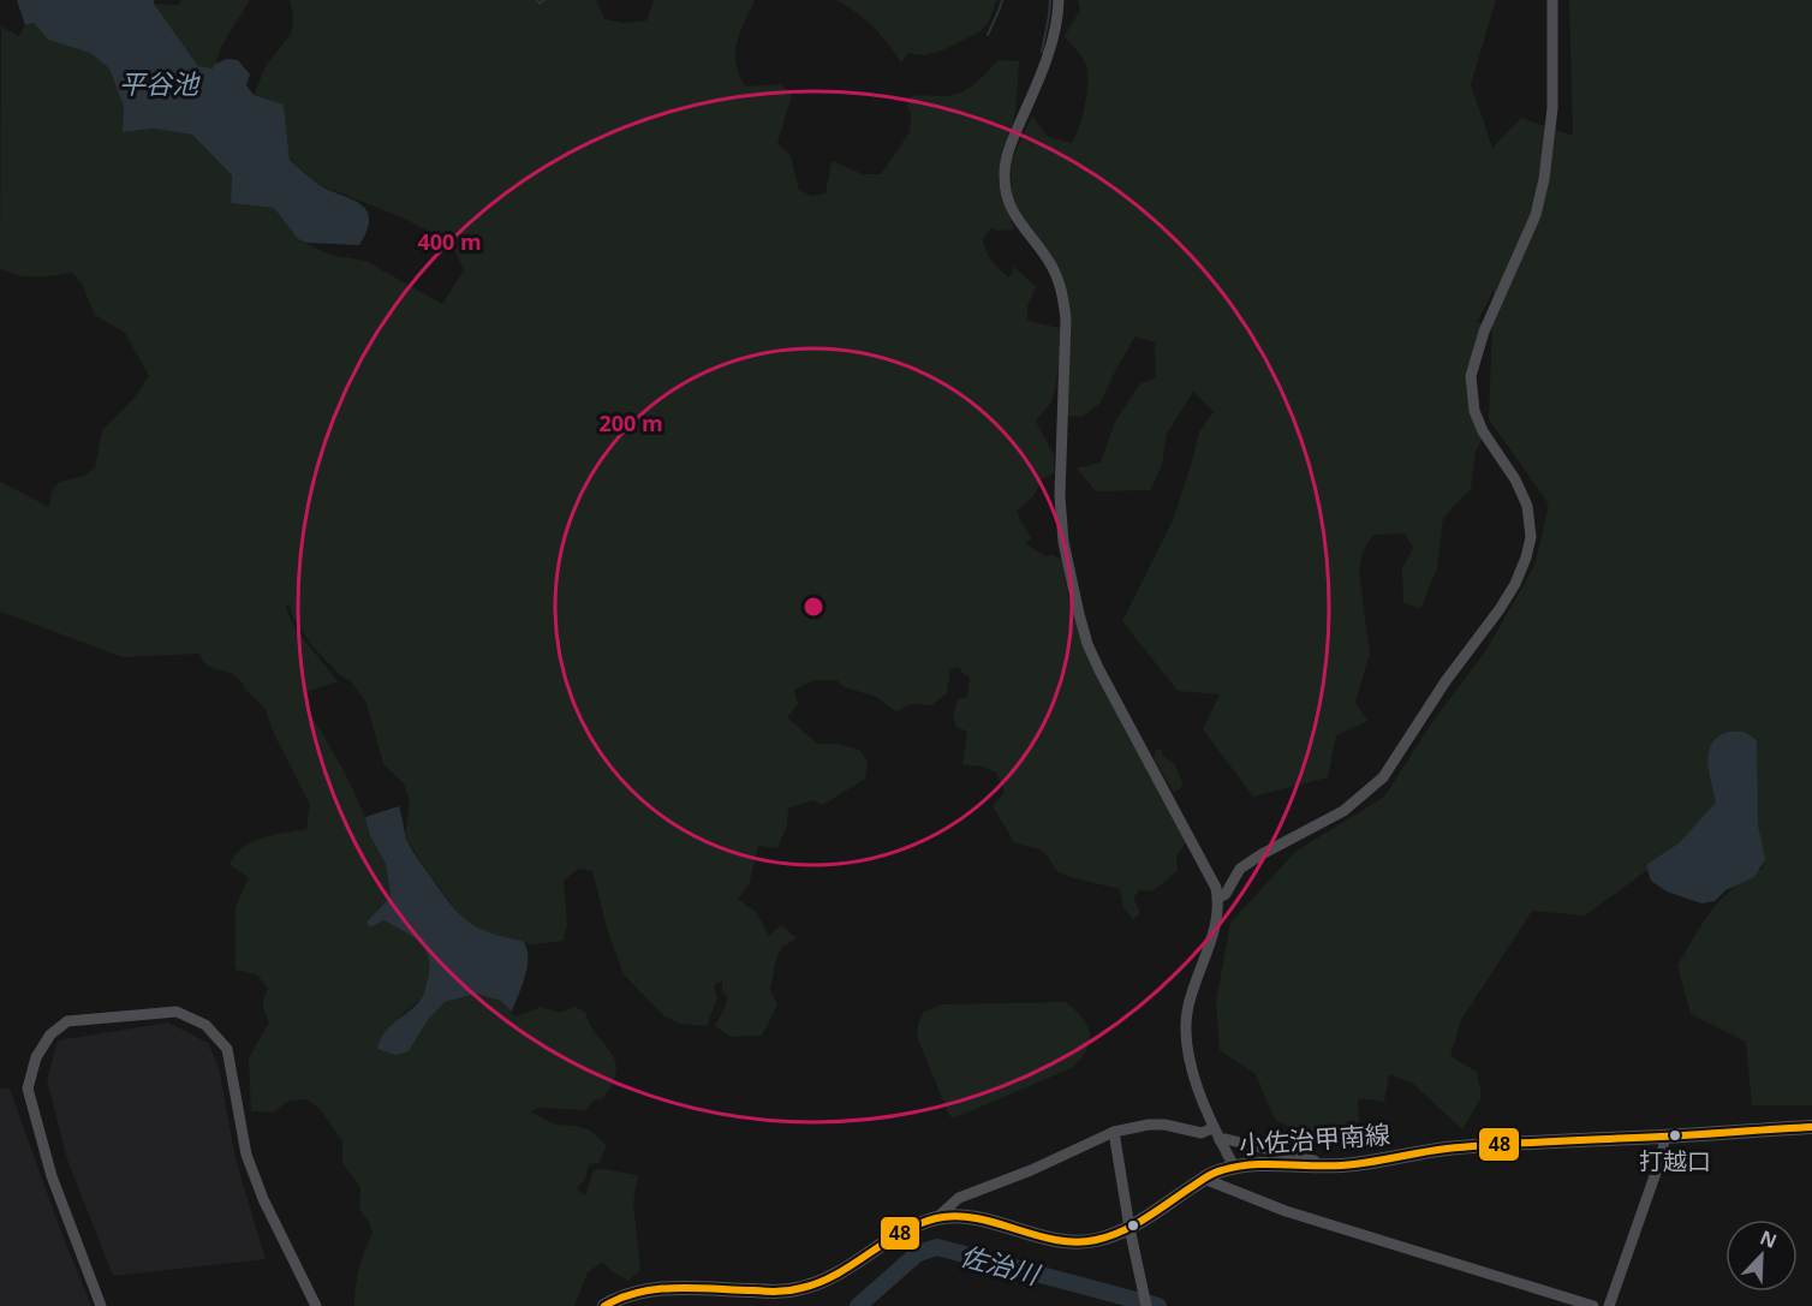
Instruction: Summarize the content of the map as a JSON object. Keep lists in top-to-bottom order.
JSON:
{
  "streets": {
    "main road": ["小佐治甲南線"]
  },
  "water": ["平谷池", "佐治川"],
  "places": ["打越口"],
  "lines": ["transit line 48"],
  "north": "top right",
  "rings": ["400 m", "200 m"]
}
